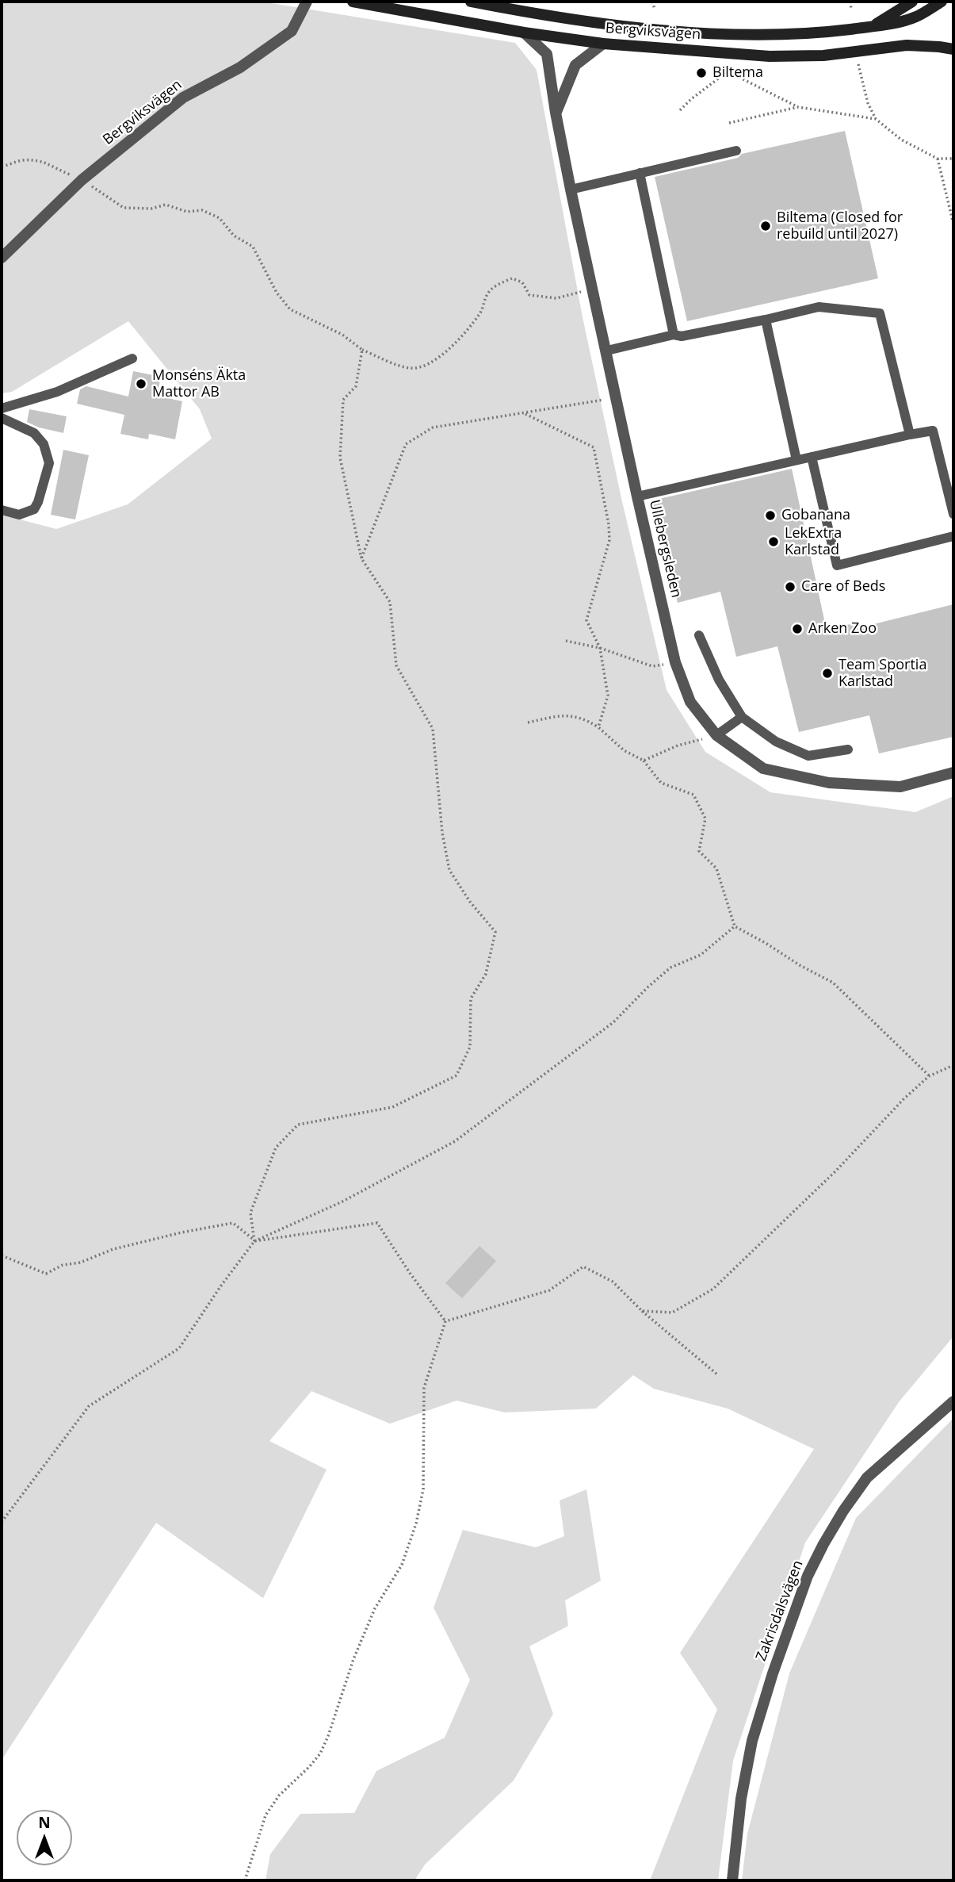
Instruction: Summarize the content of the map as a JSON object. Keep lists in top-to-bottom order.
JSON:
{
  "streets": {
    "street": ["Bergviksvägen", "Ullebergsleden", "Zakrisdalsvägen"]
  },
  "crossings": [
    ["Bergviksvägen", "Ullebergsleden"]
  ],
  "places": [
    "Biltema",
    "Biltema (Closed for rebuild until 2027)",
    "Monséns Äkta Mattor AB",
    "Gobanana",
    "LekExtra Karlstad",
    "Care of Beds",
    "Arken Zoo",
    "Team Sportia Karlstad"
  ],
  "north": "top"
}
